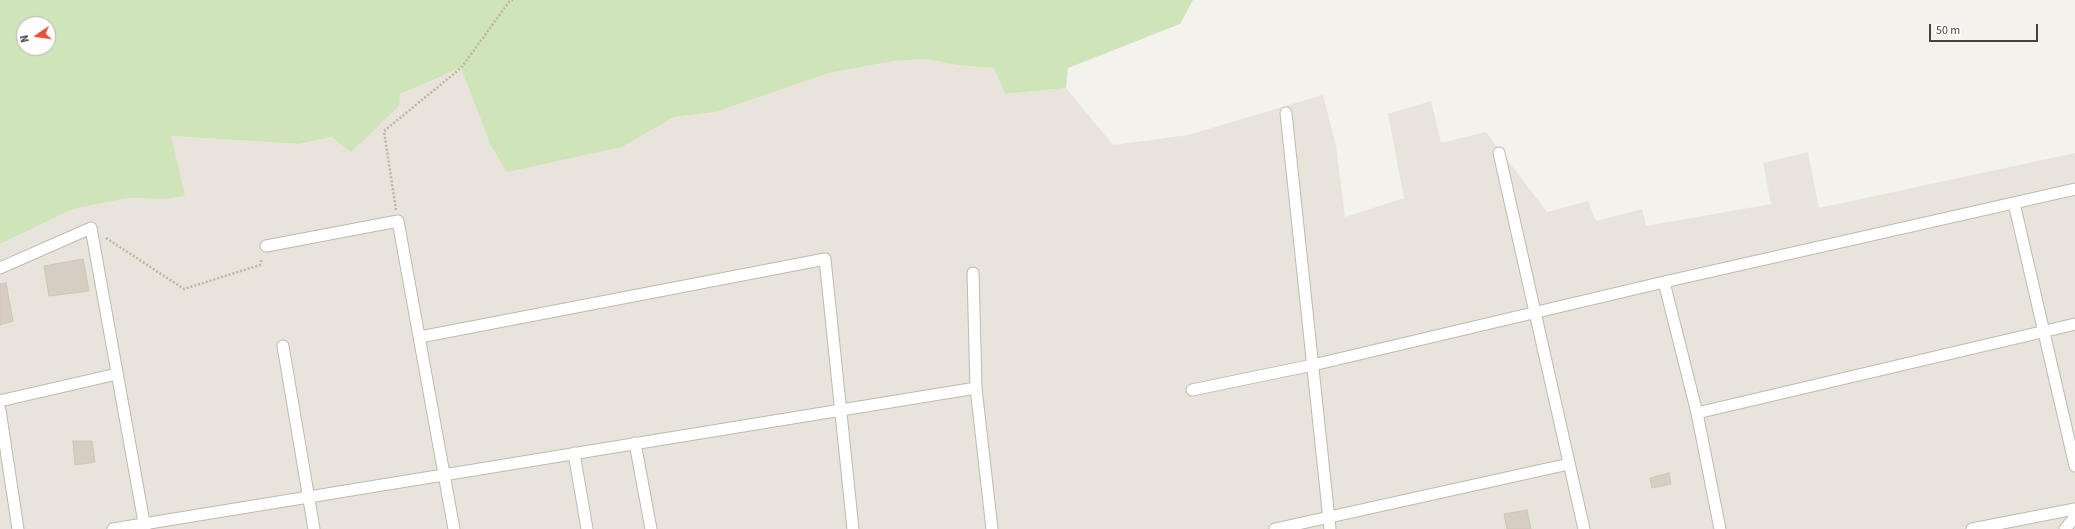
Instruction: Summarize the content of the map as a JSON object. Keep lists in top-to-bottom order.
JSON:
{
  "scale_bar": "50 m",
  "north": "left"
}
